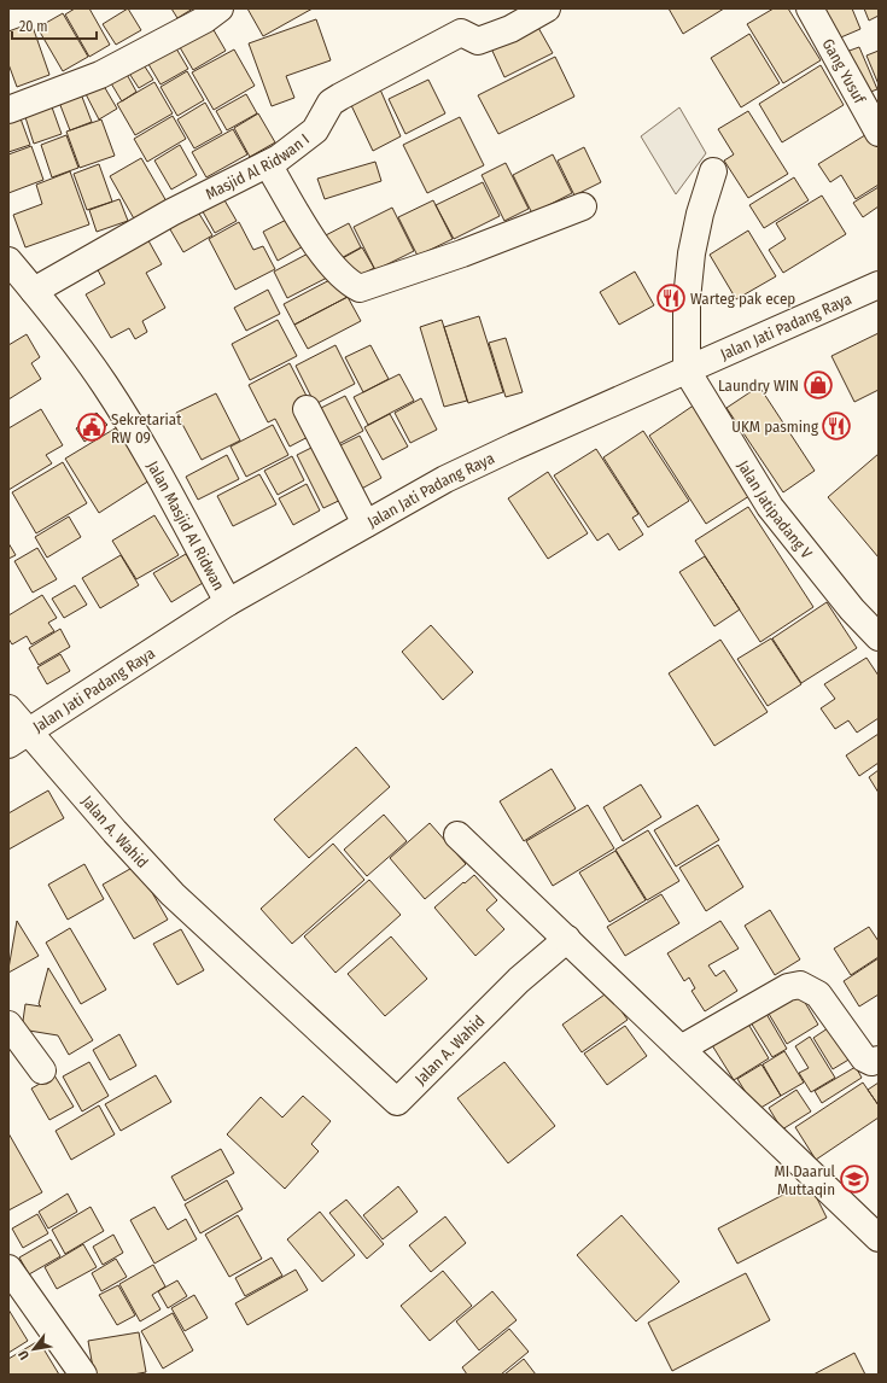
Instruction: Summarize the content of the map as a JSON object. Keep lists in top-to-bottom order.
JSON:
{
  "streets": {
    "street": [
      "Gang Yusuf",
      "Masjid Al Ridwan I",
      "Jalan Jati Padang Raya",
      "Jalan Jatipadang V",
      "Jalan Masjid Al Ridwan",
      "Jalan A. Wahid"
    ]
  },
  "crossings": [
    ["Masjid Al Ridwan I", "Jalan Masjid Al Ridwan"],
    ["Jalan Jati Padang Raya", "Jalan Jatipadang V"],
    ["Jalan Jati Padang Raya", "Jalan Masjid Al Ridwan"],
    ["Jalan Jati Padang Raya", "Jalan A. Wahid"]
  ],
  "places": {
    "restaurant": ["Warteg pak ecep", "UKM pasming"],
    "shop": ["Laundry WIN"],
    "public building": ["Sekretariat RW 09"],
    "school or university": ["MI Daarul Muttaqin"]
  },
  "scale_bar": "20 m",
  "north": "bottom left"
}
